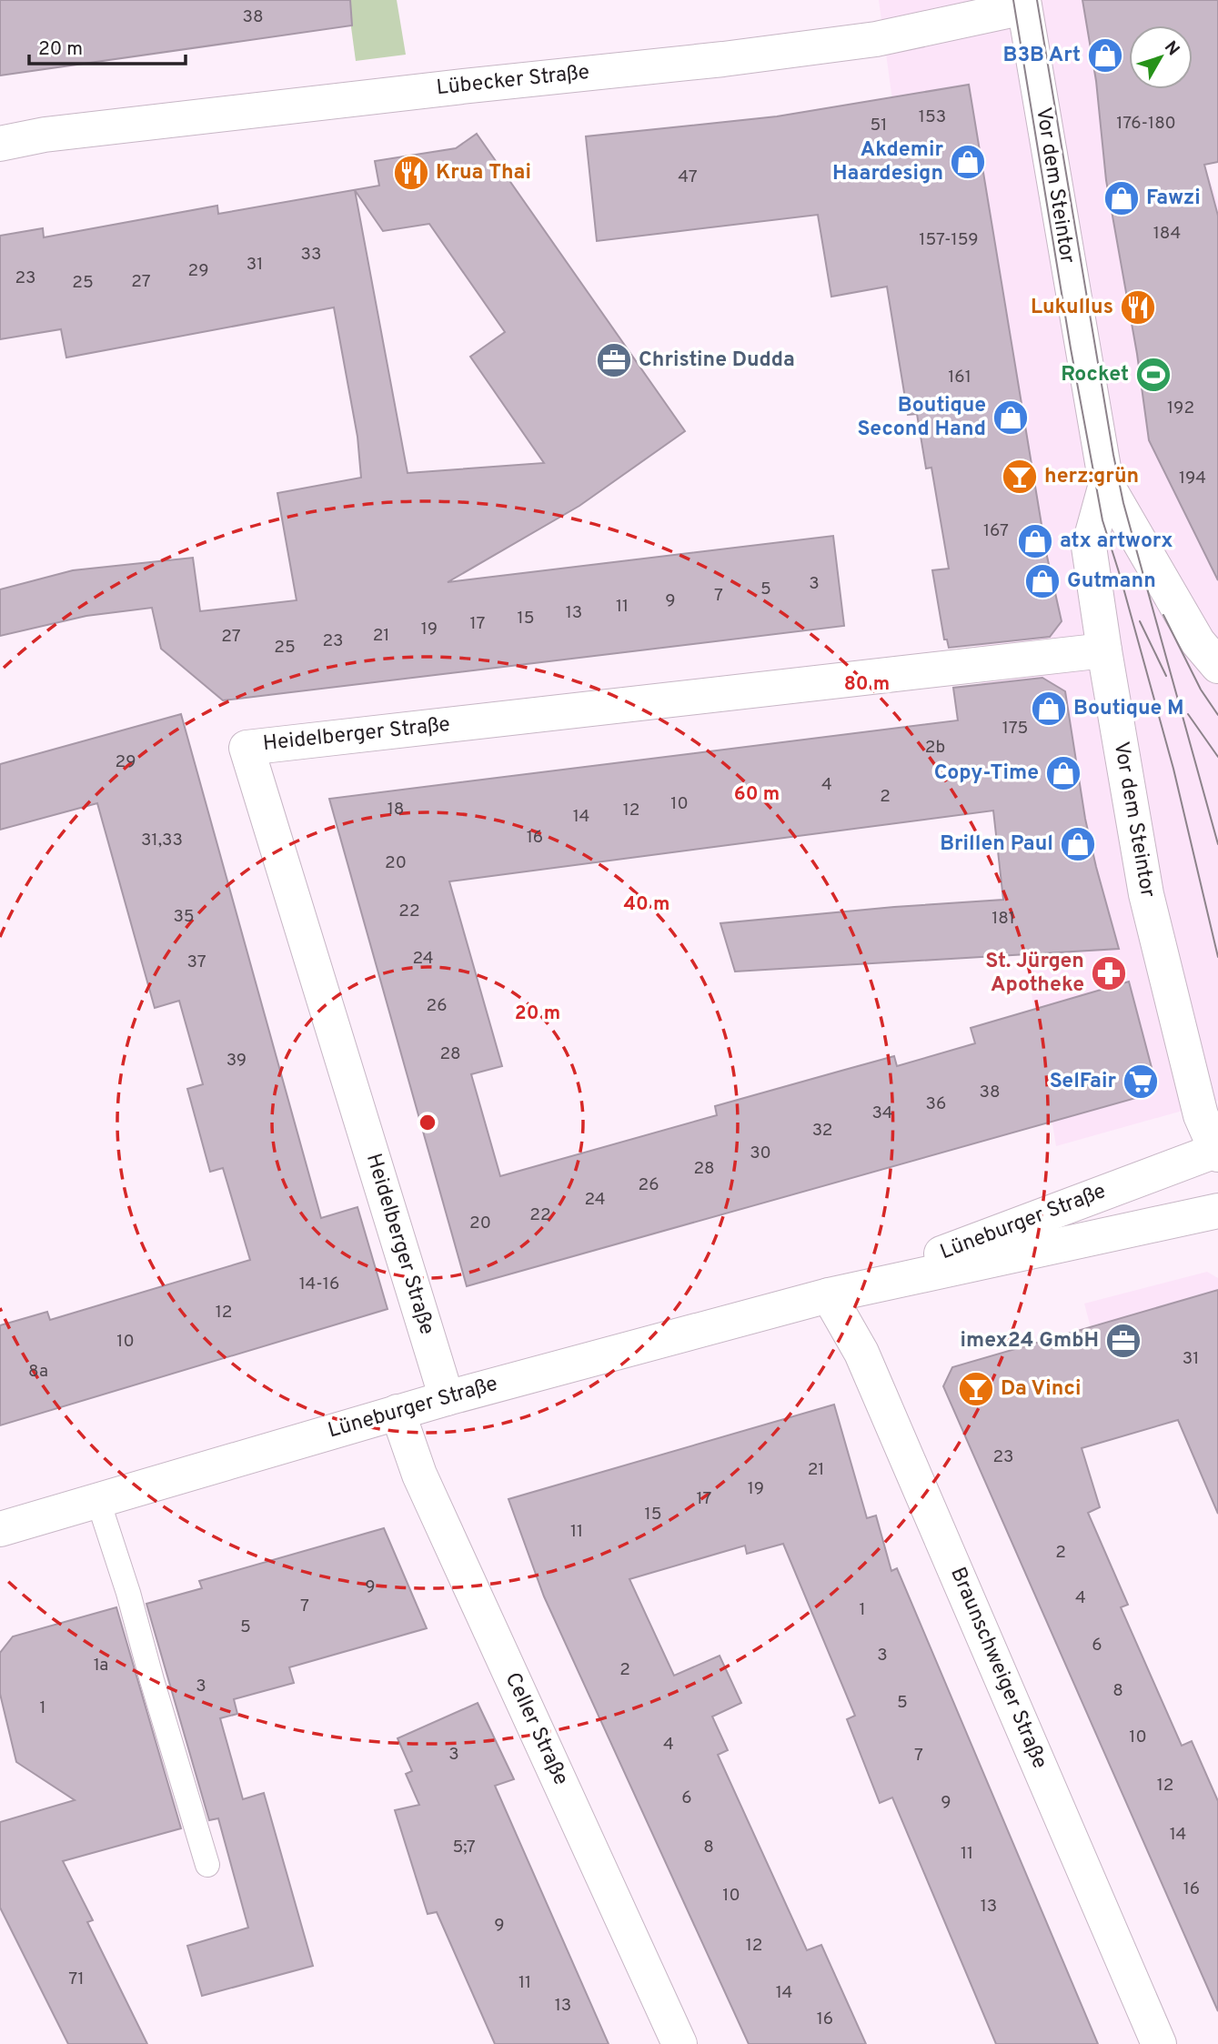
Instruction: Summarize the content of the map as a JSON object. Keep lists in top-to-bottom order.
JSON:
{
  "streets": {
    "street": [
      "Lübecker Straße",
      "Vor dem Steintor",
      "Heidelberger Straße",
      "Lüneburger Straße",
      "Braunschweiger Straße",
      "Celler Straße"
    ]
  },
  "crossings": [
    ["Lübecker Straße", "Vor dem Steintor"],
    ["Vor dem Steintor", "Heidelberger Straße"],
    ["Vor dem Steintor", "Lüneburger Straße"],
    ["Heidelberger Straße", "Lüneburger Straße"],
    ["Lüneburger Straße", "Braunschweiger Straße"],
    ["Lüneburger Straße", "Celler Straße"]
  ],
  "places": {
    "shop": [
      "B3B Art",
      "Akdemir Haardesign",
      "Fawzi",
      "Boutique Second Hand",
      "atx artworx",
      "Gutmann",
      "Boutique M",
      "Copy-Time",
      "Brillen Paul"
    ],
    "restaurant": ["Krua Thai", "Lukullus"],
    "office": ["Christine Dudda", "imex24 GmbH"],
    "sports": ["Rocket"],
    "bar": ["herz:grün", "Da Vinci"],
    "pharmacy": ["St. Jürgen Apotheke"],
    "supermarket": ["SelFair"]
  },
  "house_numbers": [
    "38",
    "153",
    "176-180",
    "51",
    "47",
    "184",
    "157-159",
    "33",
    "31",
    "29",
    "23",
    "27",
    "25",
    "161",
    "192",
    "194",
    "167",
    "3",
    "5",
    "7",
    "9",
    "11",
    "13",
    "15",
    "17",
    "19",
    "21",
    "27",
    "23",
    "25",
    "175",
    "2b",
    "29",
    "4",
    "2",
    "10",
    "18",
    "12",
    "14",
    "16",
    "31,33",
    "20",
    "22",
    "35",
    "181",
    "24",
    "37",
    "26",
    "28",
    "39",
    "38",
    "36",
    "34",
    "32",
    "30",
    "28",
    "26",
    "24",
    "22",
    "20",
    "14-16",
    "12",
    "10",
    "31",
    "8a",
    "23",
    "21",
    "19",
    "17",
    "15",
    "11",
    "2",
    "9",
    "4",
    "7",
    "1",
    "5",
    "6",
    "3",
    "1a",
    "2",
    "3",
    "8",
    "5",
    "1",
    "10",
    "4",
    "3",
    "7",
    "12",
    "6",
    "9",
    "14",
    "5;7",
    "8",
    "11",
    "16",
    "10",
    "13",
    "9",
    "12",
    "71",
    "11",
    "14",
    "13",
    "16"
  ],
  "scale_bar": "20 m",
  "north": "top right",
  "rings": [
    "80 m",
    "60 m",
    "40 m",
    "20 m"
  ]
}
